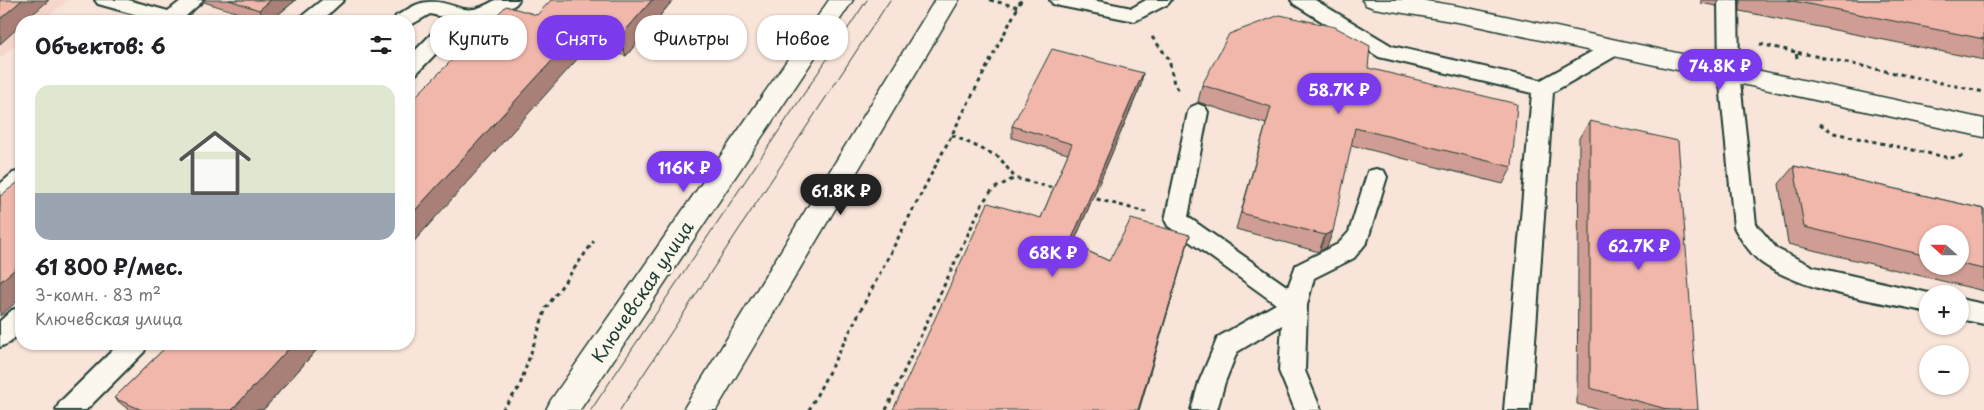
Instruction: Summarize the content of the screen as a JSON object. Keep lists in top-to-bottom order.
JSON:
{
  "streets": {
    "main road": ["Ключевская улица"]
  },
  "north": "left",
  "page": {
    "chip": [
      "Купить",
      "Снять",
      "Фильтры",
      "Новое"
    ],
    "heading": "Объектов: 6",
    "price": [
      "74.8K ₽",
      "58.7K ₽",
      "116K ₽",
      "61.8K ₽",
      "62.7K ₽",
      "68K ₽"
    ],
    "list": [
      {
        "name": "61 800 ₽/мес.",
        "note": "3-комн. · 83 m² · Ключевская улица"
      }
    ],
    "map_buttons": ["+", "−"]
  }
}
